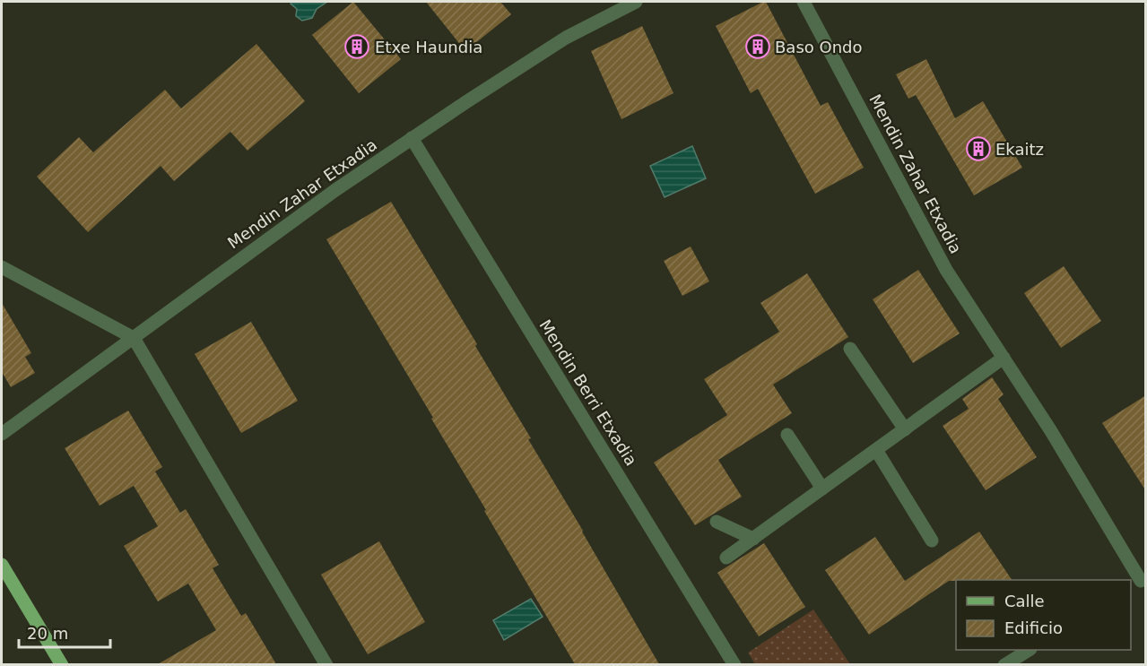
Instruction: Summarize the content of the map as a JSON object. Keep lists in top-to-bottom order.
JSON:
{
  "streets": {
    "street": ["Mendin Zahar Etxadia", "Mendin Berri Etxadia"]
  },
  "crossings": [
    ["Mendin Zahar Etxadia", "Mendin Berri Etxadia"]
  ],
  "places": {
    "building": ["Etxe Haundia", "Baso Ondo", "Ekaitz"]
  },
  "legend": ["Calle", "Edificio"],
  "scale_bar": "20 m"
}
